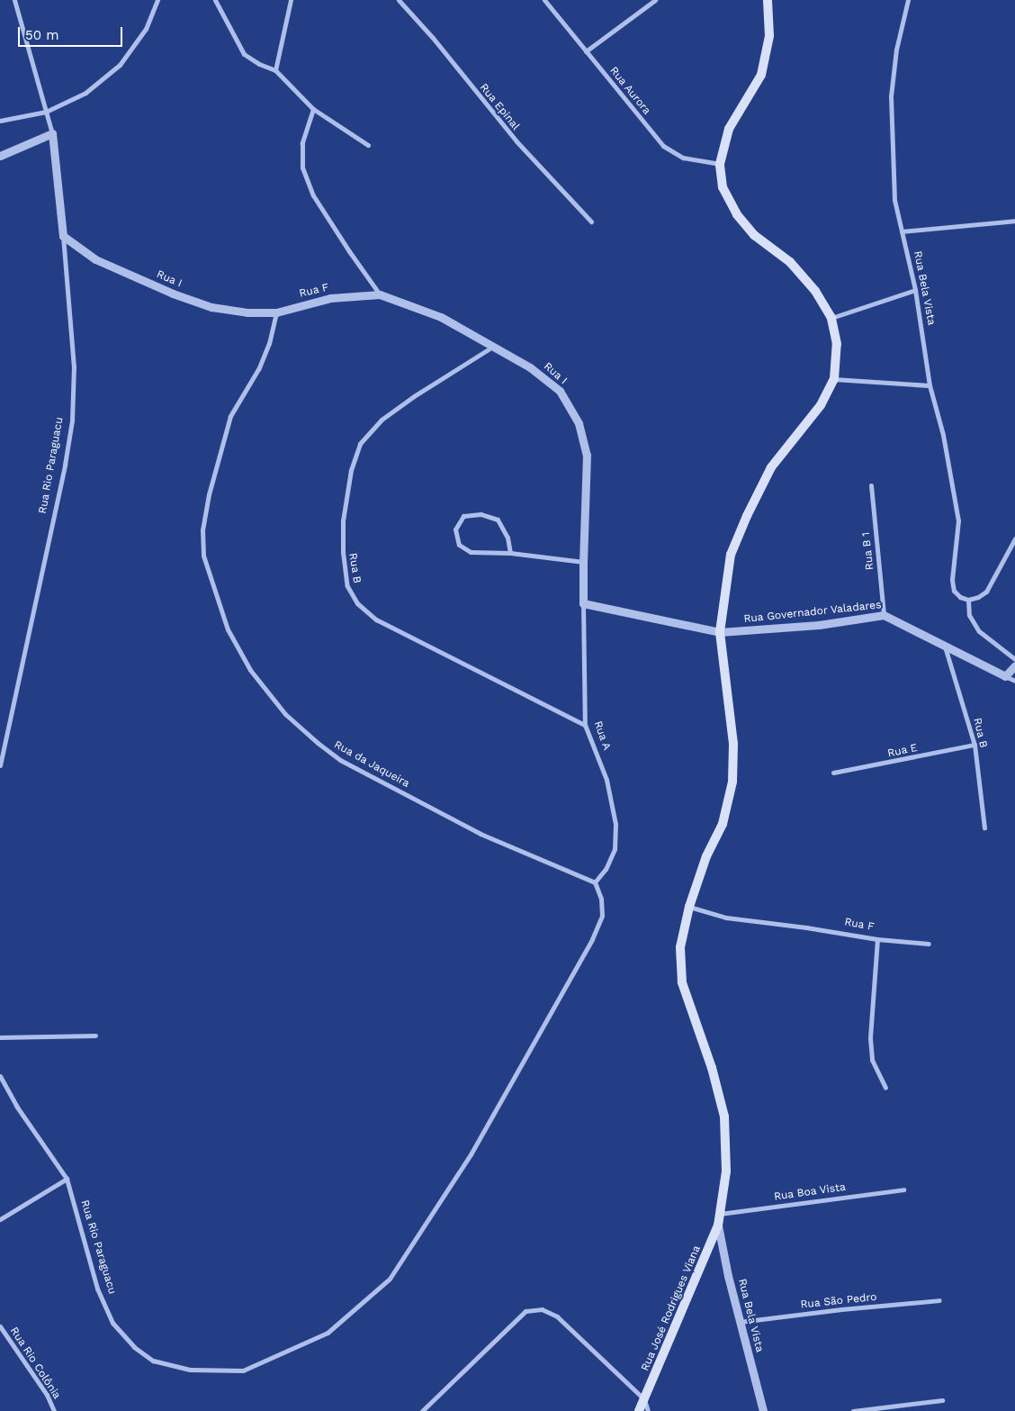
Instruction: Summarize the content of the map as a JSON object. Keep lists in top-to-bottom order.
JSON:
{
  "streets": {
    "main road": ["Rua José Rodrigues Viana"],
    "street": [
      "Rua Aurora",
      "Rua Epinal",
      "Rua I",
      "Rua Bela Vista",
      "Rua F",
      "Rua Rio Paraguacu",
      "Rua B 1",
      "Rua B",
      "Rua Governador Valadares",
      "Rua A",
      "Rua E",
      "Rua da Jaqueira",
      "Rua Boa Vista",
      "Rua São Pedro",
      "Rua Rio Colônia"
    ]
  },
  "crossings": [
    ["Rua I", "Rua F"],
    ["Rua I", "Rua Rio Paraguacu"],
    ["Rua I", "Rua B"],
    ["Rua I", "Rua A"],
    ["Rua I", "Rua da Jaqueira"],
    ["Rua Bela Vista", "Rua São Pedro"],
    ["Rua Bela Vista", "Rua José Rodrigues Viana"],
    ["Rua F", "Rua da Jaqueira"],
    ["Rua F", "Rua José Rodrigues Viana"],
    ["Rua Rio Paraguacu", "Rua A"],
    ["Rua Rio Paraguacu", "Rua da Jaqueira"],
    ["Rua B 1", "Rua Governador Valadares"],
    ["Rua B", "Rua Governador Valadares"],
    ["Rua B", "Rua A"],
    ["Rua B", "Rua E"],
    ["Rua Governador Valadares", "Rua A"],
    ["Rua Governador Valadares", "Rua José Rodrigues Viana"],
    ["Rua A", "Rua da Jaqueira"],
    ["Rua Boa Vista", "Rua José Rodrigues Viana"]
  ],
  "scale_bar": "50 m"
}
